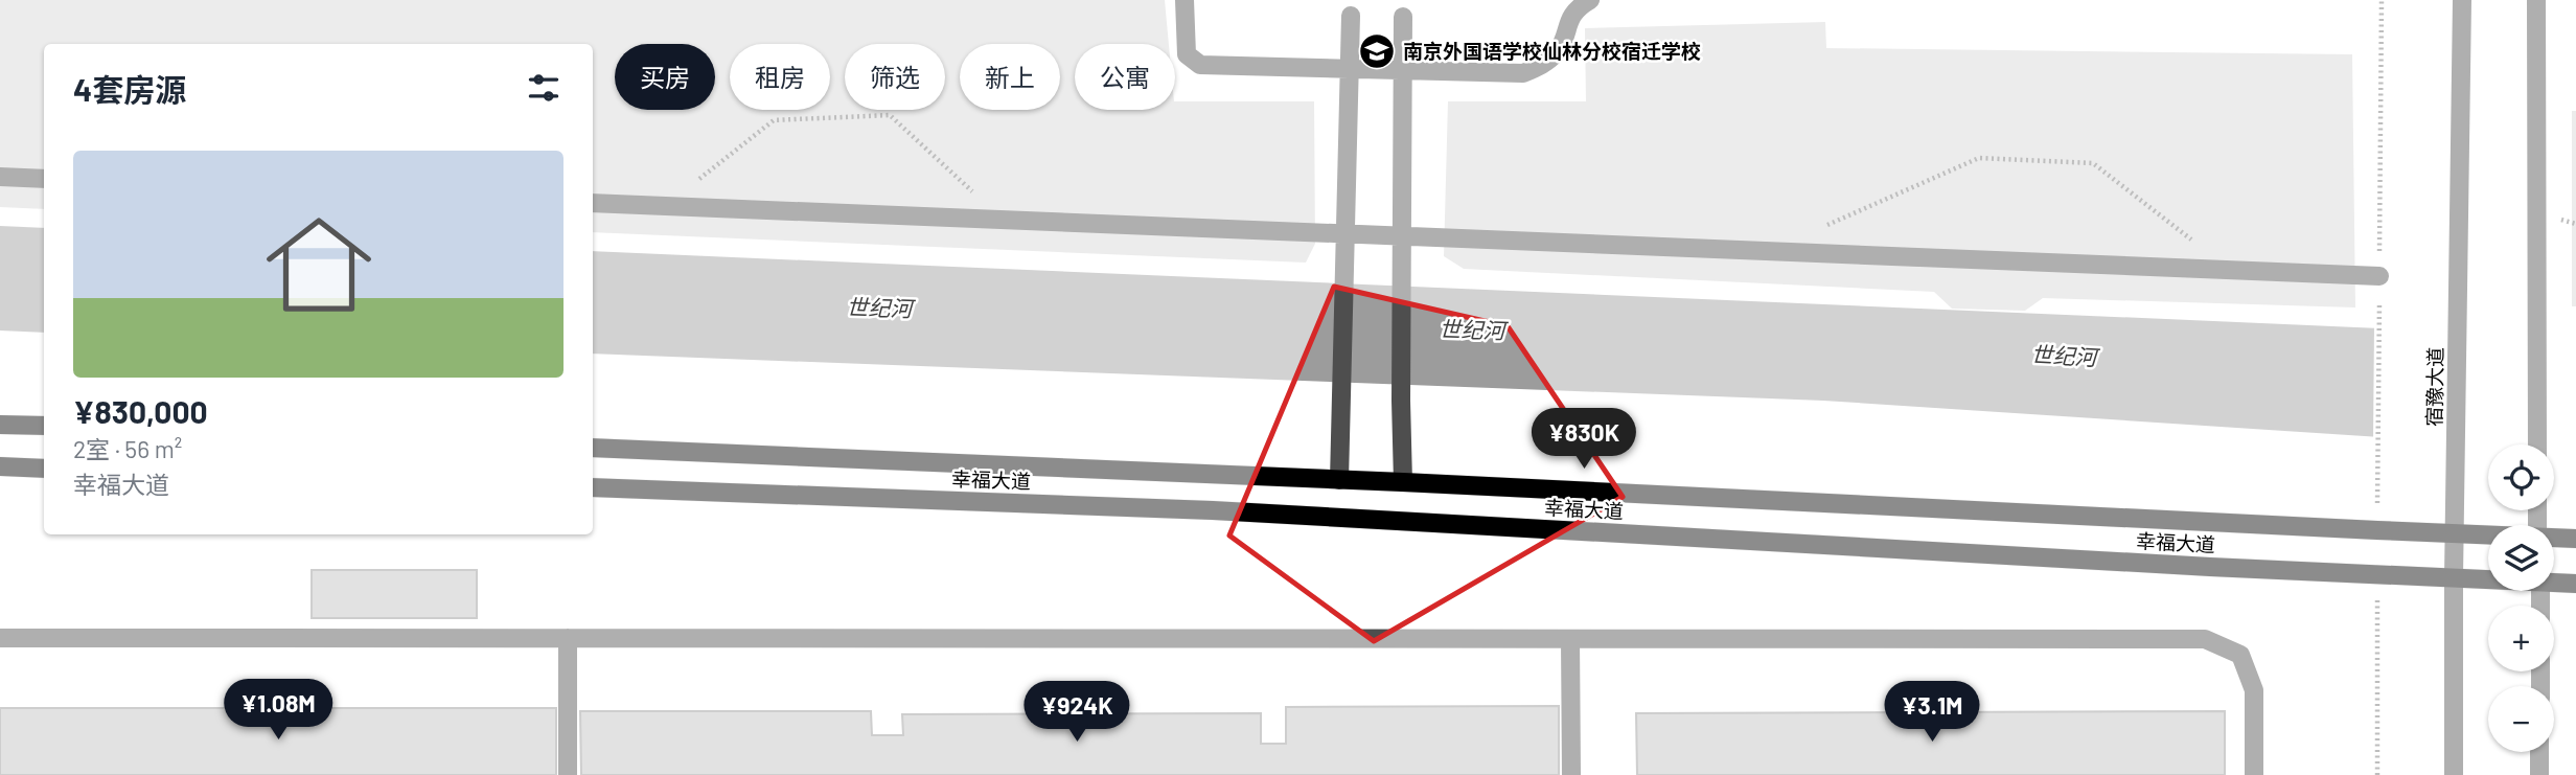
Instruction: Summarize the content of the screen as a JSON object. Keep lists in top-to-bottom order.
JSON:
{
  "streets": {
    "main road": ["幸福大道"],
    "street": ["宿豫大道"]
  },
  "crossings": [
    ["宿豫大道", "幸福大道"]
  ],
  "water": ["世纪河"],
  "places": {
    "school or university": ["南京外国语学校仙林分校宿迁学校"]
  },
  "page": {
    "chip": [
      "买房",
      "租房",
      "筛选",
      "新上",
      "公寓"
    ],
    "heading": "4套房源",
    "list": [
      {
        "name": "¥830,000",
        "note": "2室 · 56 m² · 幸福大道"
      }
    ],
    "price": [
      "¥830K",
      "¥1.08M",
      "¥924K",
      "¥3.1M"
    ],
    "map_buttons": ["+", "−"]
  }
}
